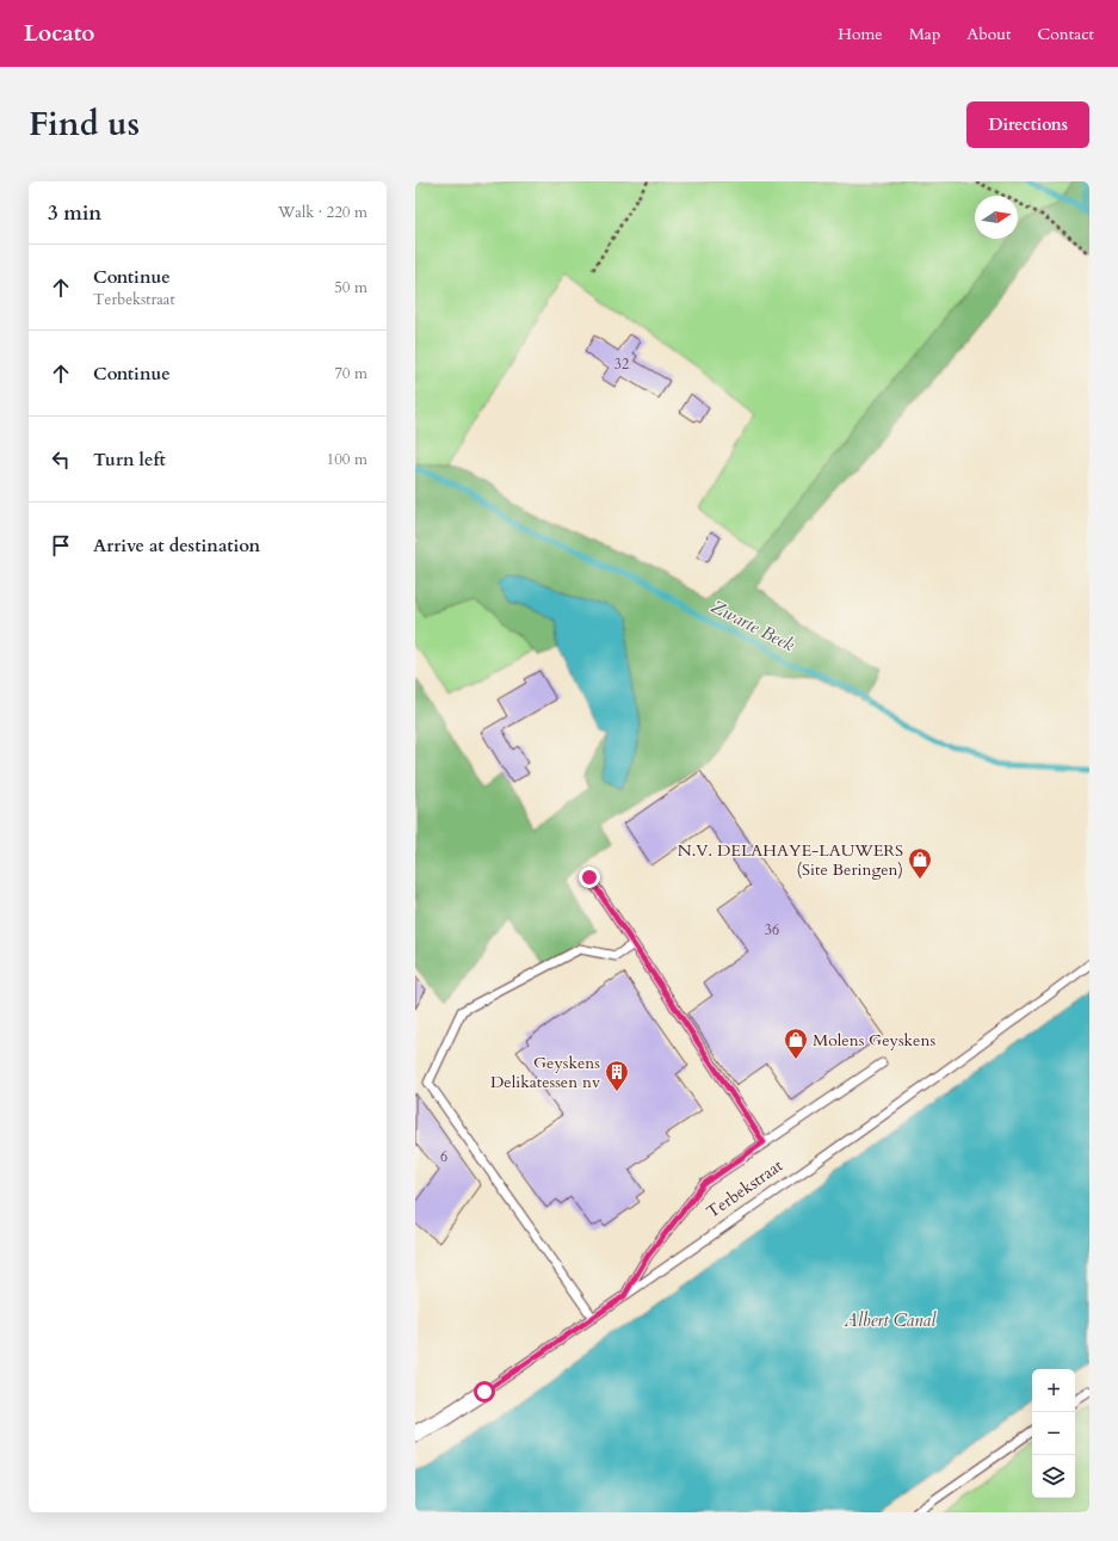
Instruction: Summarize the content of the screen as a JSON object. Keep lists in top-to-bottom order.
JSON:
{
  "streets": {
    "street": ["Terbekstraat"]
  },
  "water": ["Zwarte Beek", "Albert Canal"],
  "places": {
    "shop": ["N.V. DELAHAYE-LAUWERS (Site Beringen)", "Molens Geyskens"],
    "building": ["Geyskens Delikatessen nv"]
  },
  "house_numbers": ["32", "36", "6"],
  "north": "right",
  "page": {
    "header": "Locato",
    "nav": [
      "Home",
      "Map",
      "About",
      "Contact"
    ],
    "title": "Find us",
    "buttons": "Directions",
    "heading": ["3 min", "Walk · 220 m"],
    "list": [
      ["Continue", "Terbekstraat", "50 m"],
      ["Continue", "70 m"],
      ["Turn left", "100 m"],
      "Arrive at destination"
    ],
    "map_buttons": ["+", "−"]
  }
}
